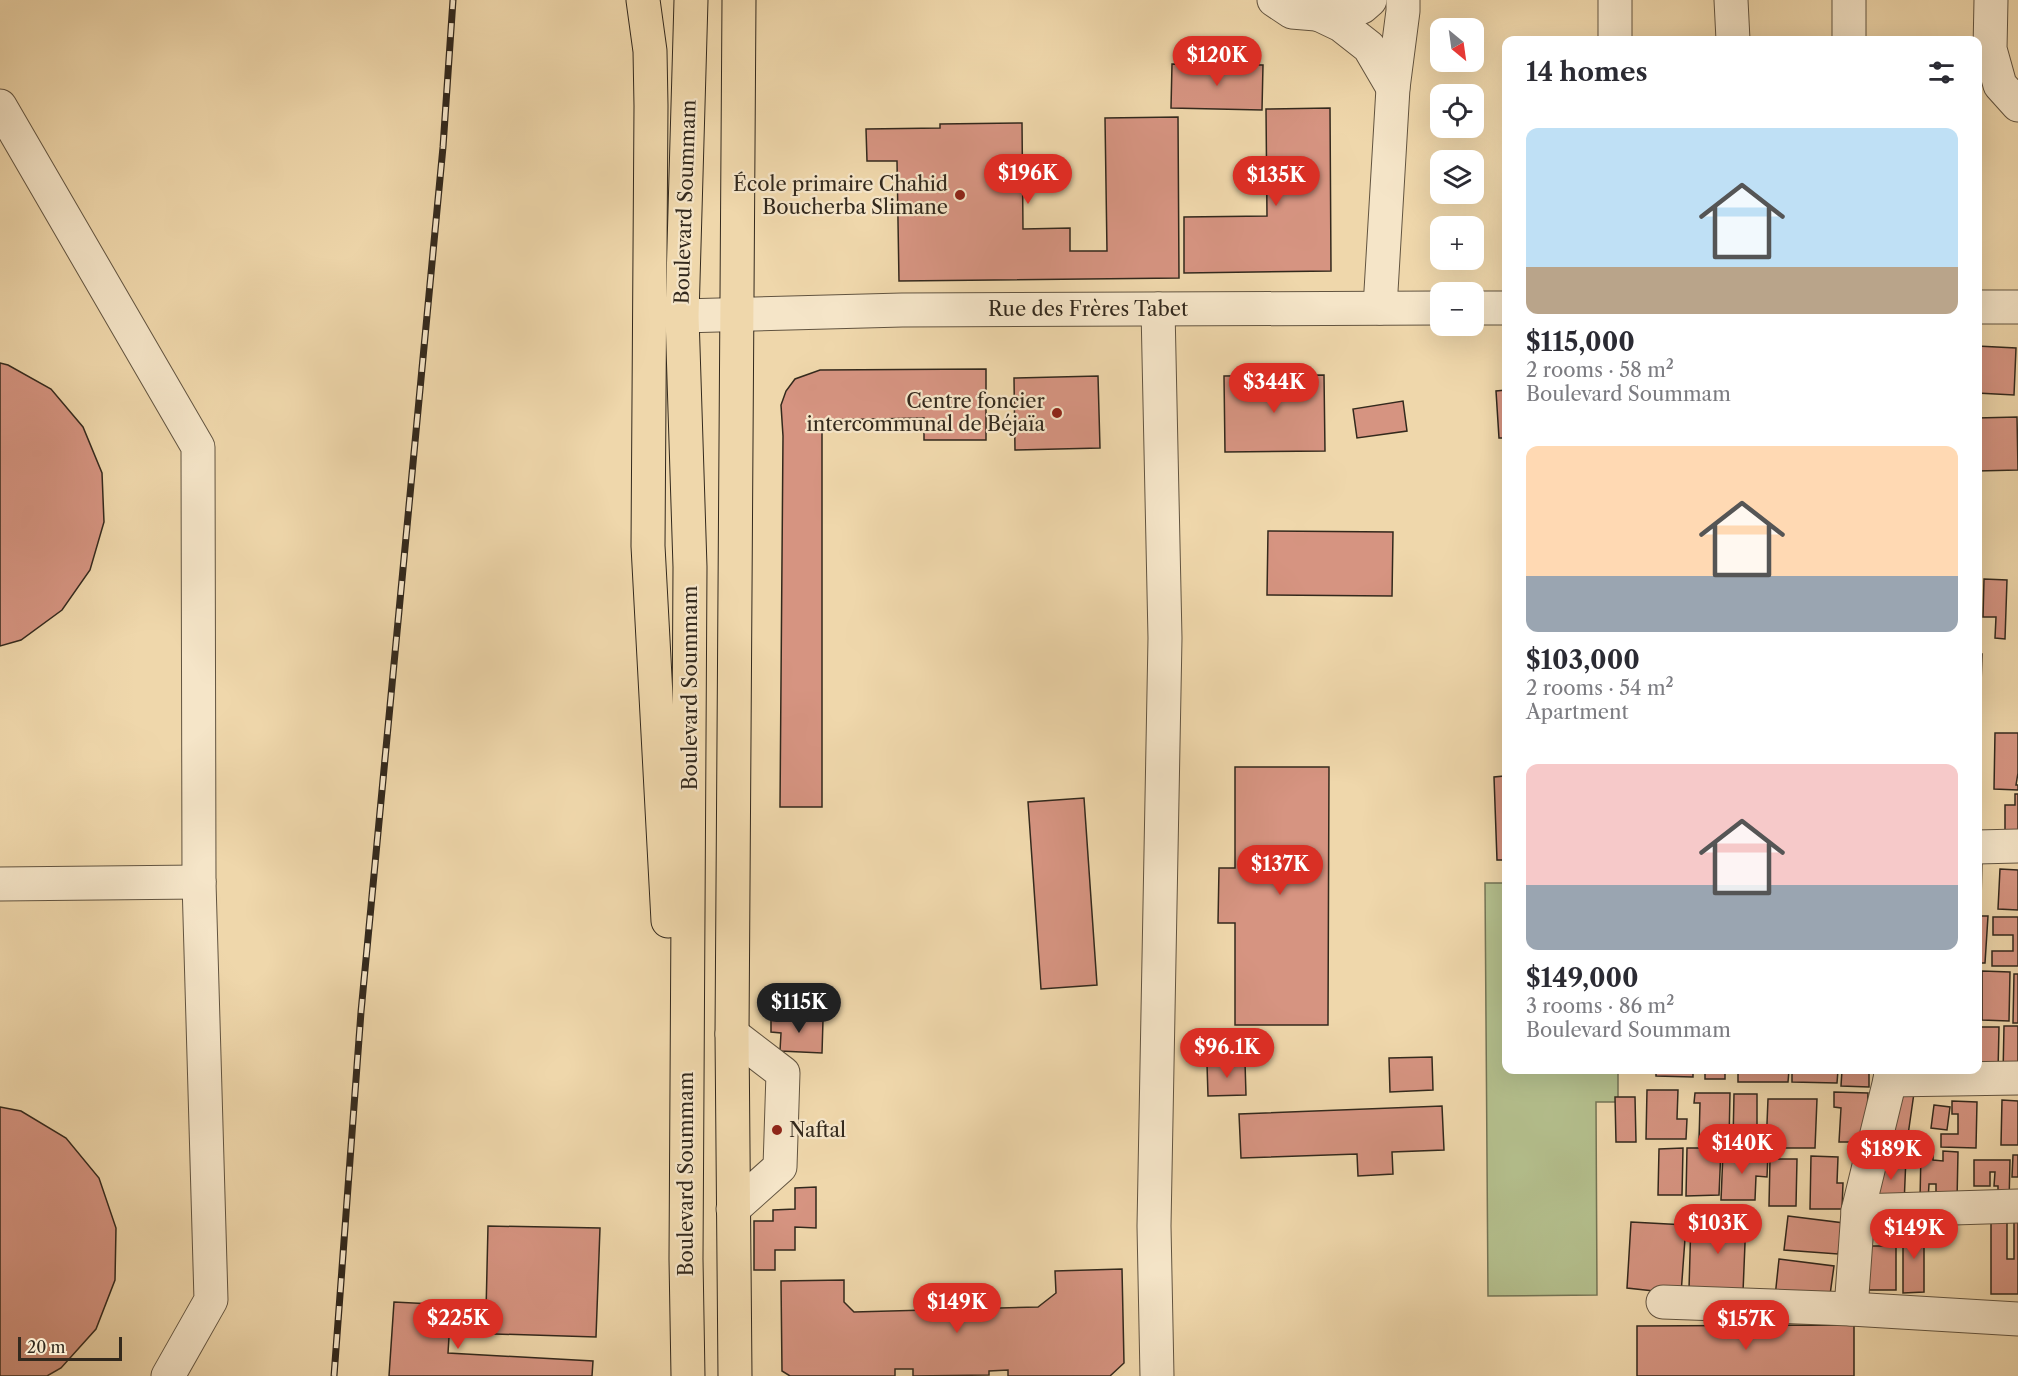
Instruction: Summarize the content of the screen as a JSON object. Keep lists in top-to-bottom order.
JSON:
{
  "streets": {
    "main road": ["Boulevard Soummam"],
    "street": ["Rue des Frères Tabet"]
  },
  "places": ["École primaire Chahid Boucherba Slimane", "Centre foncier intercommunal de Béjaïa", "Naftal"],
  "scale_bar": "20 m",
  "north": "bottom right",
  "page": {
    "map_buttons": ["+", "−"],
    "price": [
      "$120K",
      "$196K",
      "$135K",
      "$344K",
      "$137K",
      "$115K",
      "$96.1K",
      "$140K",
      "$189K",
      "$103K",
      "$149K",
      "$149K",
      "$225K",
      "$157K"
    ],
    "heading": "14 homes",
    "list": [
      {
        "name": "$115,000",
        "note": "2 rooms · 58 m² · Boulevard Soummam"
      },
      {
        "name": "$103,000",
        "note": "2 rooms · 54 m² · Apartment"
      },
      {
        "name": "$149,000",
        "note": "3 rooms · 86 m² · Boulevard Soummam"
      }
    ],
    "scale": "20 m"
  }
}
